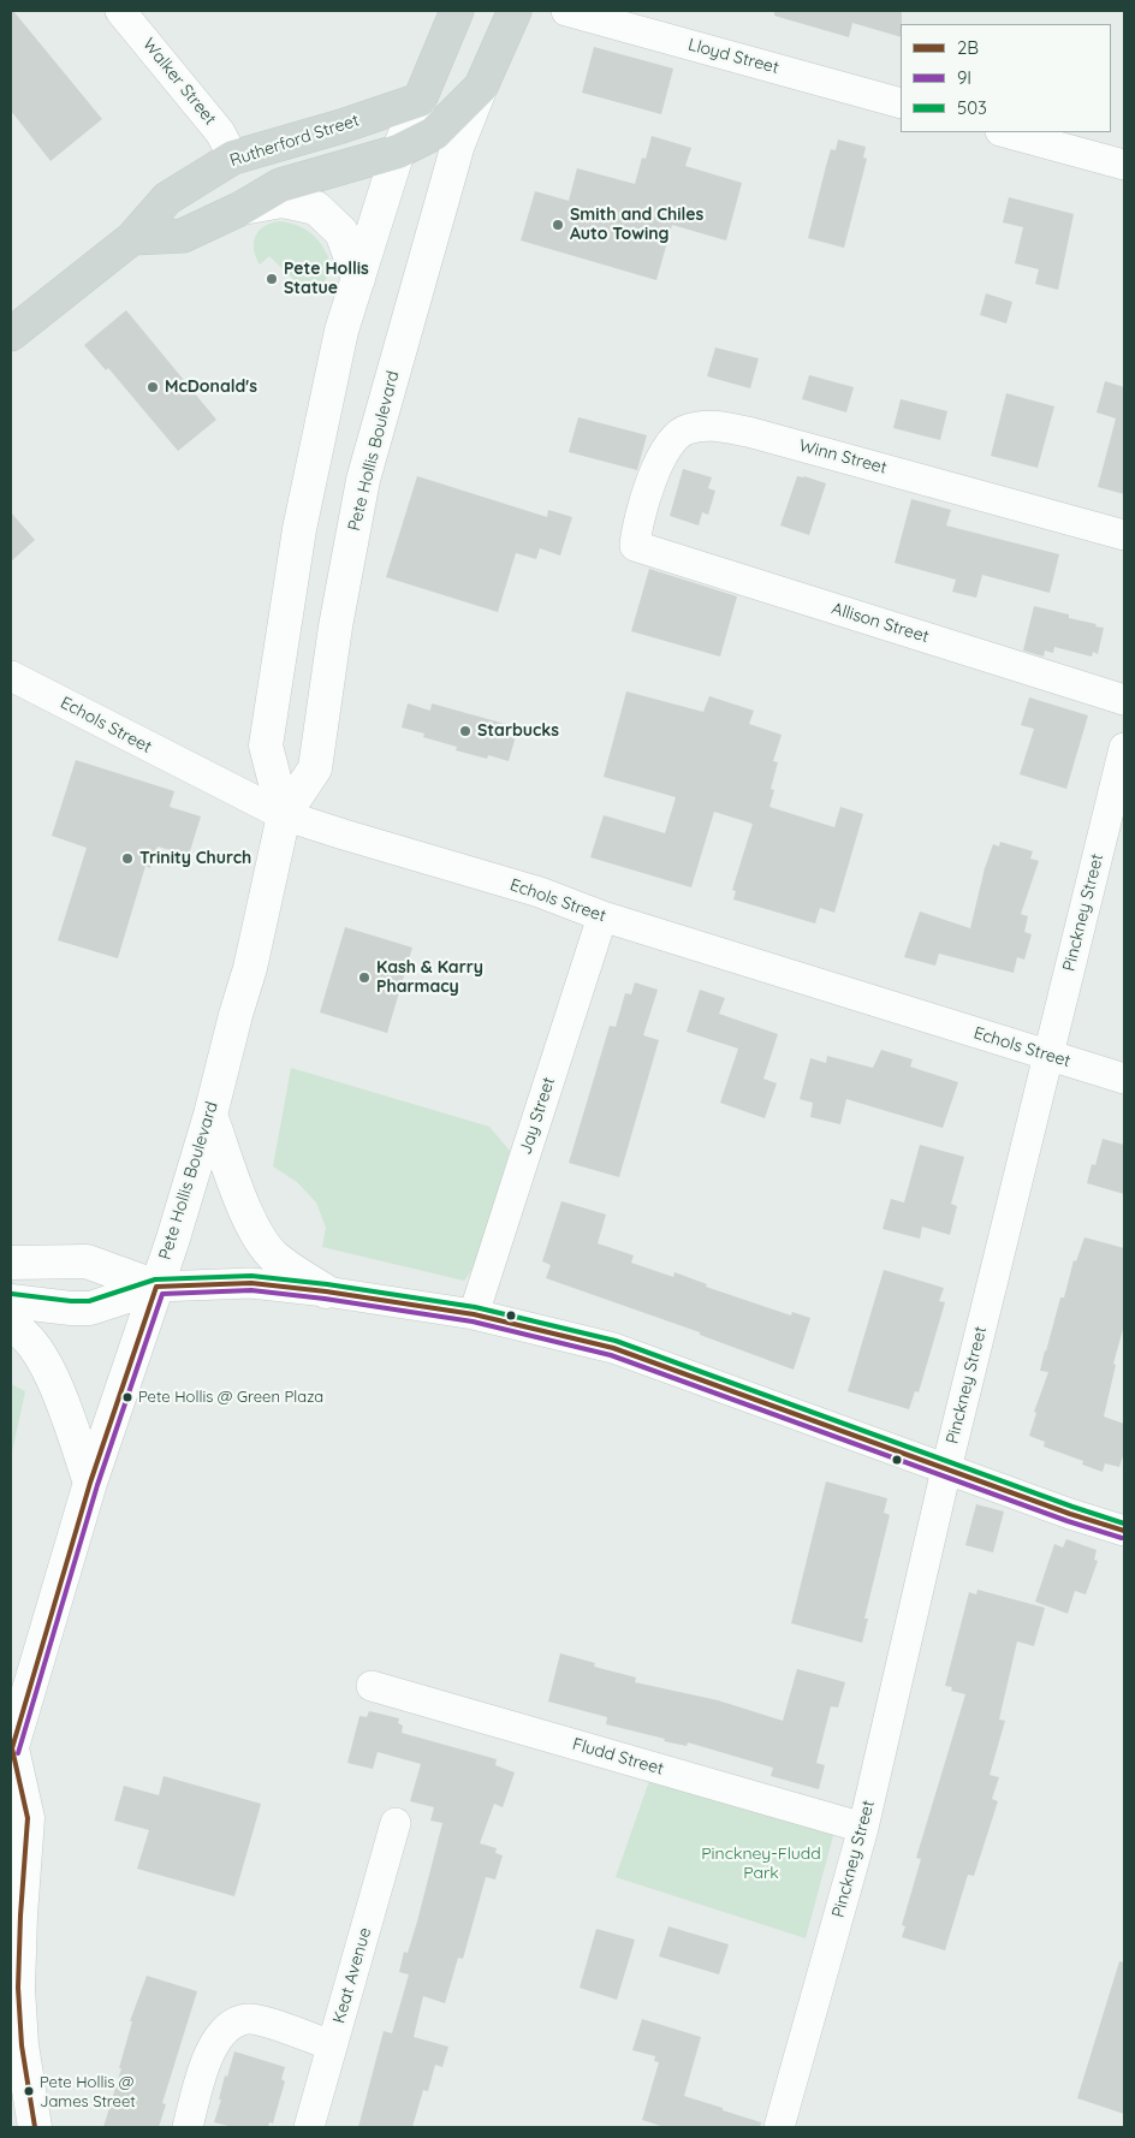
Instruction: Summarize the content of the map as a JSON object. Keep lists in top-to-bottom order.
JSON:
{
  "streets": {
    "main road": ["Rutherford Street", "Pete Hollis Boulevard"],
    "street": [
      "Lloyd Street",
      "Walker Street",
      "Winn Street",
      "Allison Street",
      "Echols Street",
      "Pinckney Street",
      "Jay Street",
      "Fludd Street",
      "Keat Avenue"
    ]
  },
  "crossings": [
    ["Walker Street", "Rutherford Street"],
    ["Rutherford Street", "Pete Hollis Boulevard"],
    ["Pete Hollis Boulevard", "Echols Street"],
    ["Winn Street", "Allison Street"],
    ["Echols Street", "Pinckney Street"],
    ["Echols Street", "Jay Street"],
    ["Pinckney Street", "Fludd Street"]
  ],
  "parks": ["Pinckney-Fludd Park"],
  "places": [
    "Smith and Chiles Auto Towing",
    "Pete Hollis Statue",
    "McDonald's",
    "Starbucks",
    "Trinity Church",
    "Kash & Karry Pharmacy",
    "Pete Hollis @ Green Plaza",
    "Pete Hollis @ James Street"
  ],
  "lines": ["transit line 503", "transit line 2B", "transit line 9I"],
  "legend": ["2B", "9I", "503"]
}
